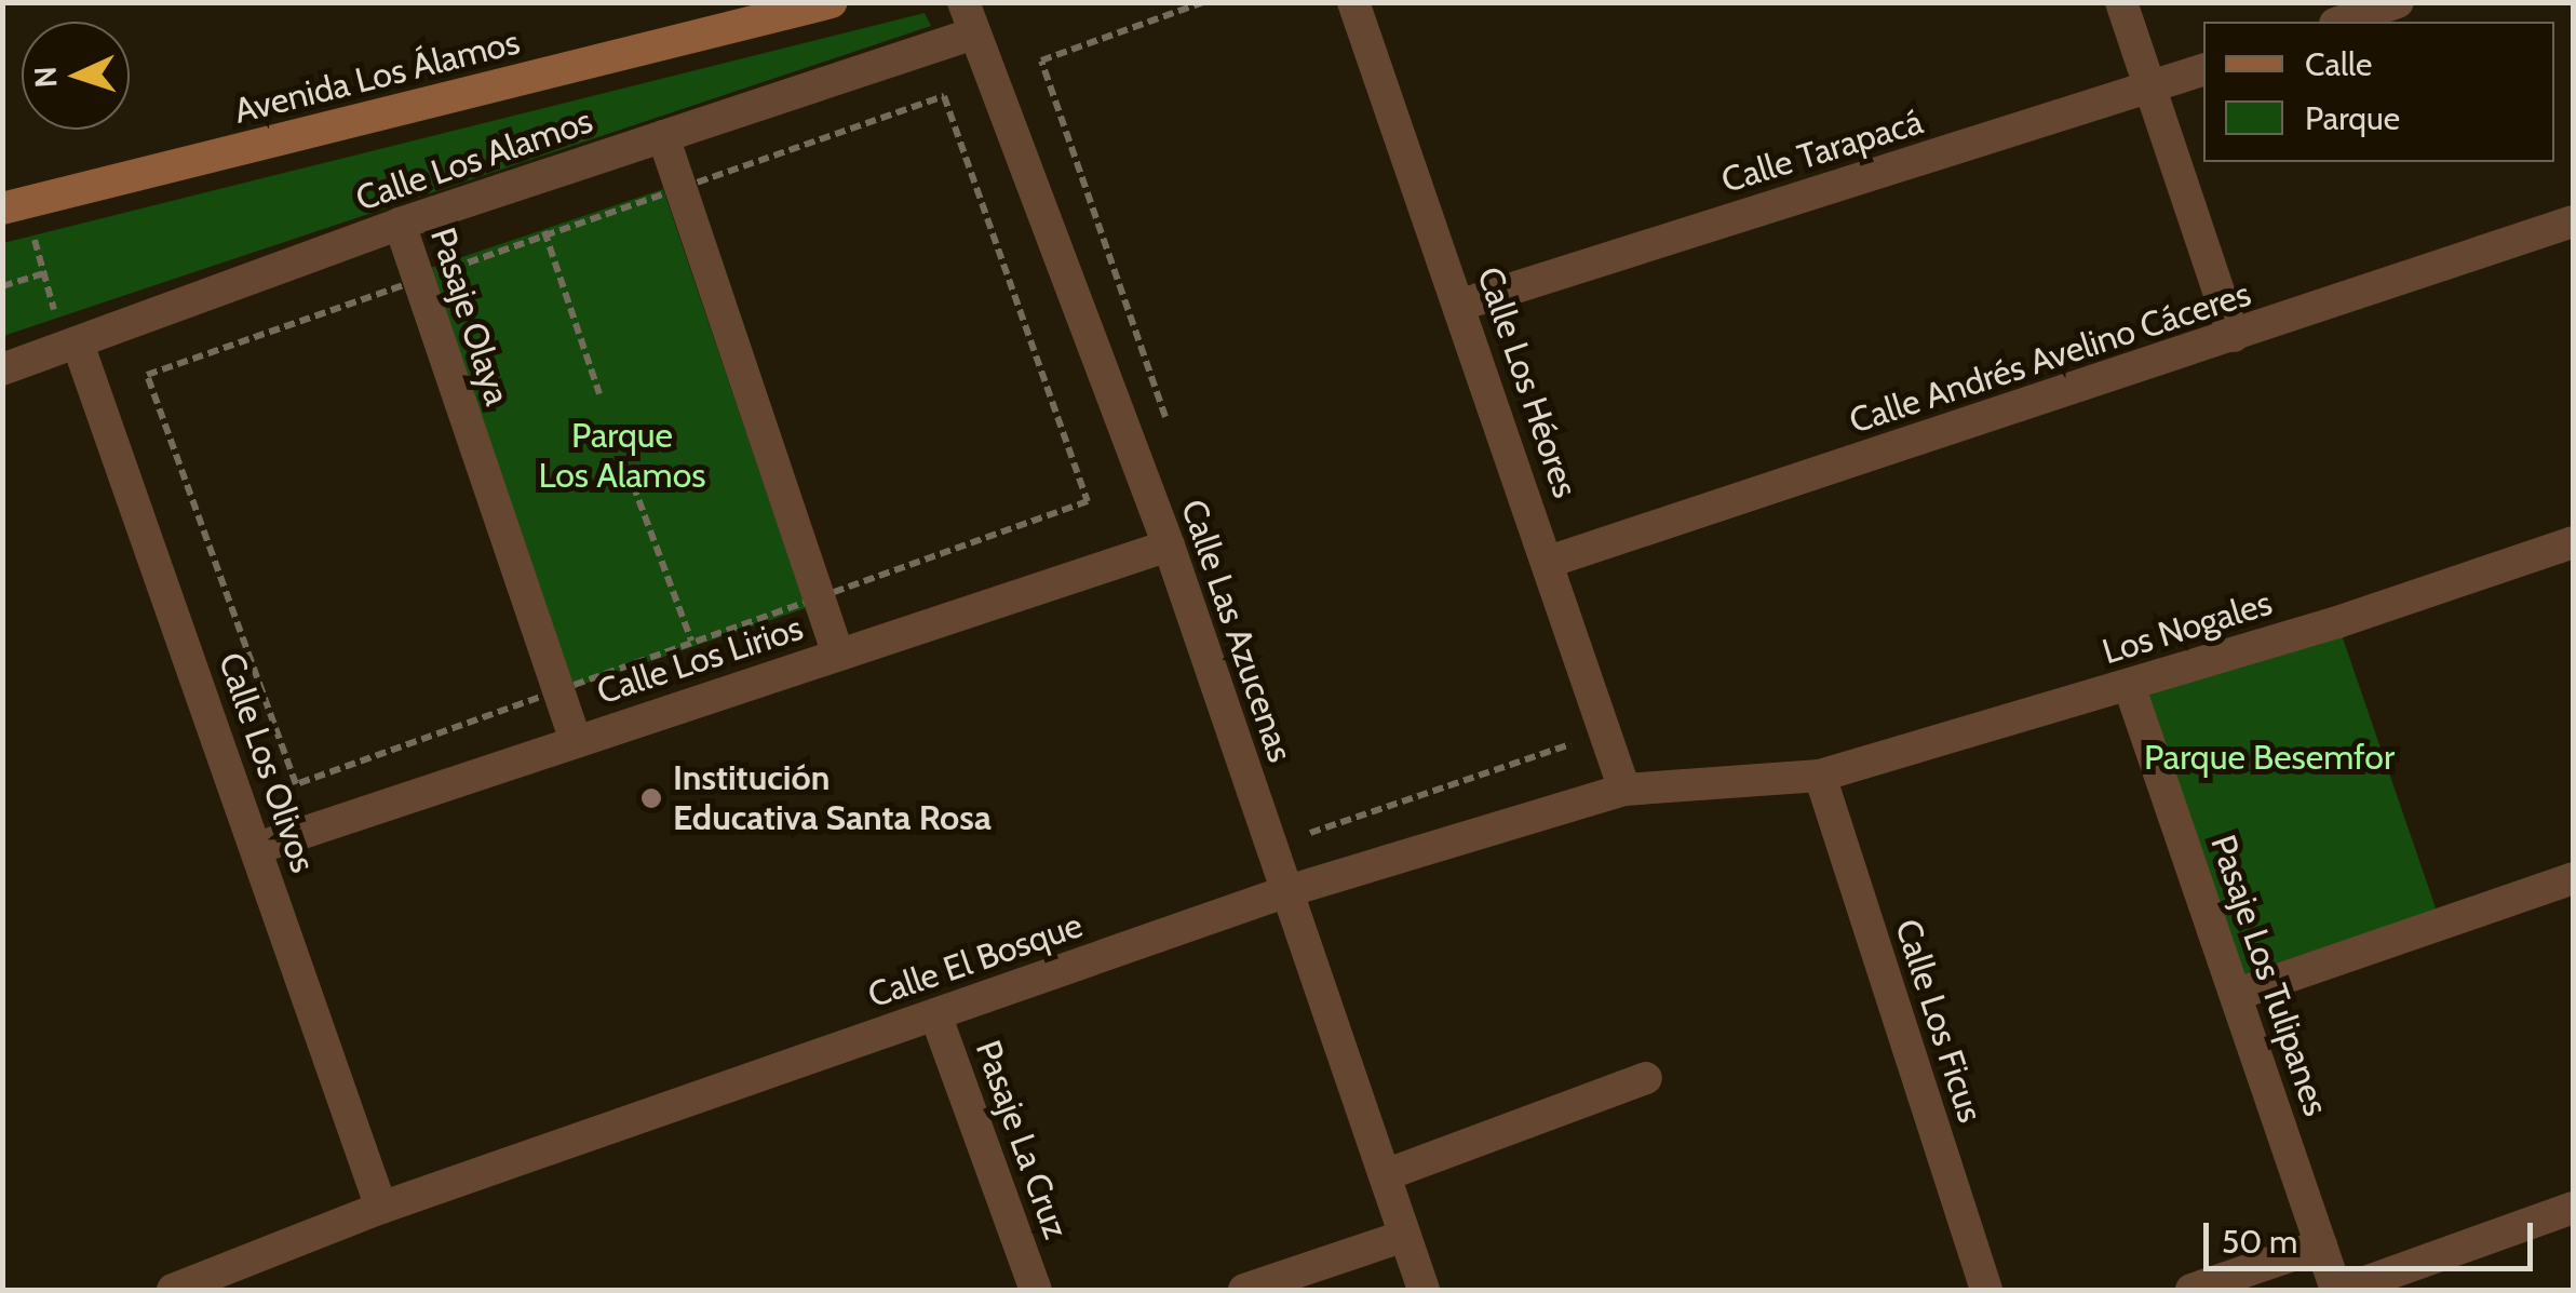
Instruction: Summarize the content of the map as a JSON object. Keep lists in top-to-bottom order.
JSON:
{
  "streets": {
    "street": [
      "Avenida Los Álamos",
      "Calle Tarapacá",
      "Calle Los Alamos",
      "Pasaje Olaya",
      "Calle Andrés Avelino Cáceres",
      "Calle Los Héores",
      "Los Nogales",
      "Calle Las Azucenas",
      "Calle Los Lirios",
      "Calle Los Olivos",
      "Calle El Bosque",
      "Pasaje Los Tulipanes",
      "Calle Los Ficus",
      "Pasaje La Cruz"
    ]
  },
  "crossings": [
    ["Calle Tarapacá", "Calle Los Héores"],
    ["Calle Los Alamos", "Pasaje Olaya"],
    ["Calle Los Alamos", "Calle Las Azucenas"],
    ["Calle Los Alamos", "Calle Los Olivos"],
    ["Pasaje Olaya", "Calle Los Lirios"],
    ["Calle Andrés Avelino Cáceres", "Calle Los Héores"],
    ["Calle Los Héores", "Calle El Bosque"],
    ["Los Nogales", "Calle El Bosque"],
    ["Los Nogales", "Pasaje Los Tulipanes"],
    ["Los Nogales", "Calle Los Ficus"],
    ["Calle Las Azucenas", "Calle Los Lirios"],
    ["Calle Las Azucenas", "Calle El Bosque"],
    ["Calle Los Lirios", "Calle Los Olivos"],
    ["Calle Los Olivos", "Calle El Bosque"],
    ["Calle El Bosque", "Calle Los Ficus"],
    ["Calle El Bosque", "Pasaje La Cruz"]
  ],
  "parks": ["Parque Los Alamos", "Parque Besemfor"],
  "places": ["Institución Educativa Santa Rosa"],
  "legend": ["Calle", "Parque"],
  "scale_bar": "50 m",
  "north": "left"
}
